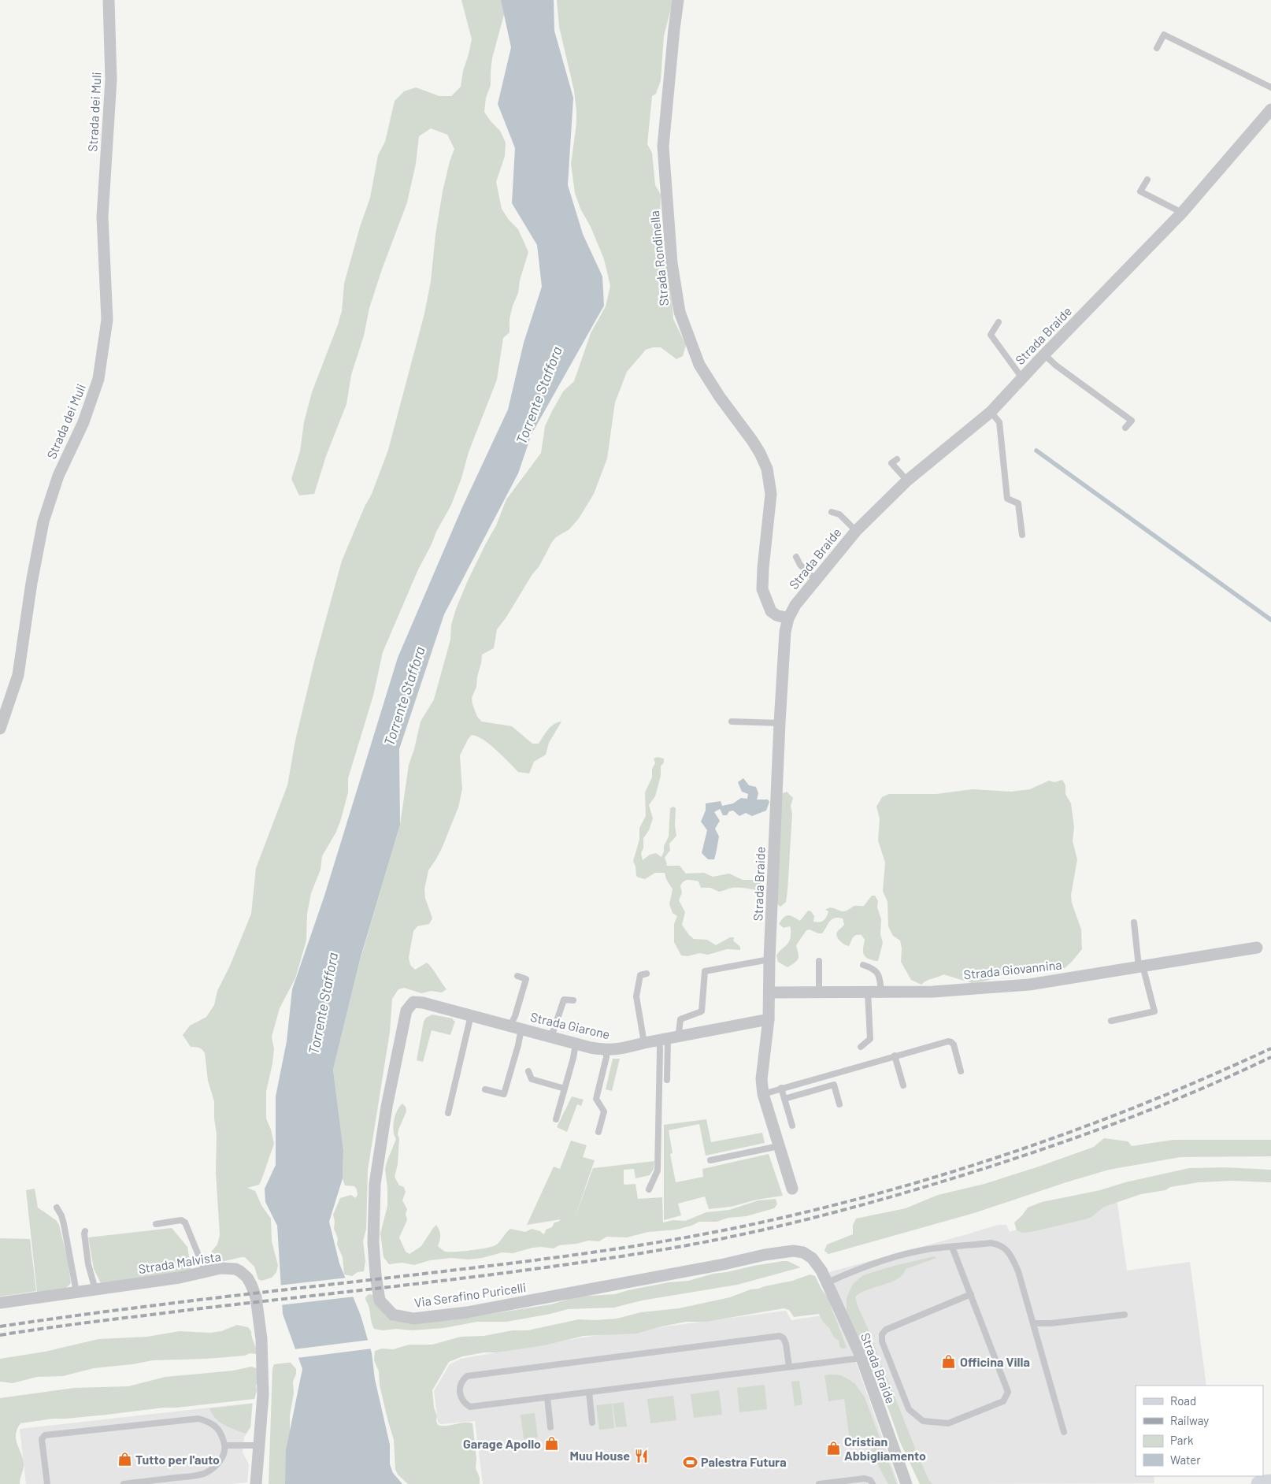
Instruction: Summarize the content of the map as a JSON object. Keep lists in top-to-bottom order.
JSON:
{
  "streets": {
    "street": [
      "Strada dei Muli",
      "Strada Rondinella",
      "Strada Braide",
      "Strada Giovannina",
      "Strada Giarone",
      "Strada Malvista",
      "Via Serafino Puricelli"
    ]
  },
  "crossings": [
    ["Strada Rondinella", "Strada Braide"],
    ["Strada Braide", "Strada Giovannina"],
    ["Strada Braide", "Strada Giarone"],
    ["Strada Braide", "Via Serafino Puricelli"],
    ["Strada Giarone", "Via Serafino Puricelli"]
  ],
  "water": ["Torrente Staffora"],
  "places": {
    "shop": [
      "Officina Villa",
      "Garage Apollo",
      "Cristian Abbigliamento",
      "Tutto per l'auto"
    ],
    "restaurant": ["Muu House"],
    "sports": ["Palestra Futura"]
  },
  "legend": [
    "Road",
    "Railway",
    "Park",
    "Water"
  ]
}
